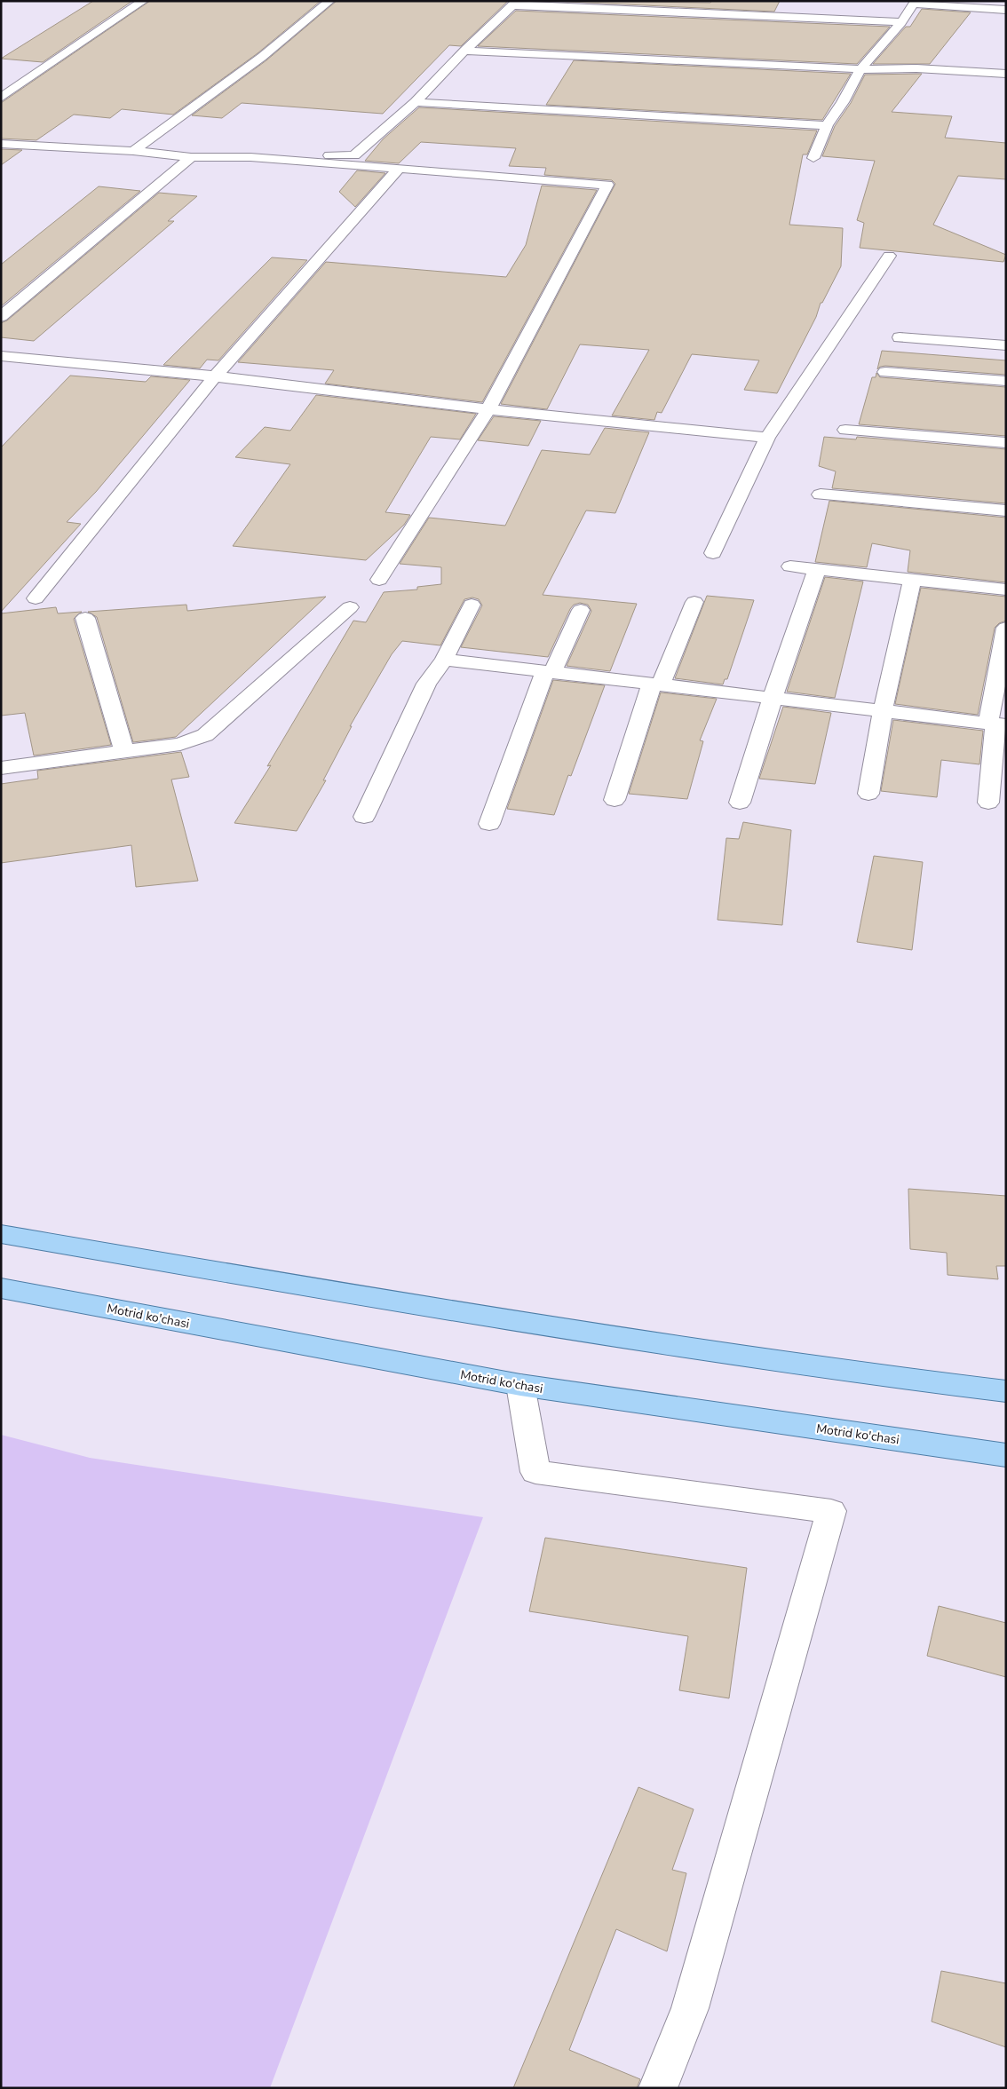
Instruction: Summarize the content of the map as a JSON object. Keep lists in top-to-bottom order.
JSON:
{
  "streets": {
    "main road": ["Motrid ko'chasi"]
  }
}
